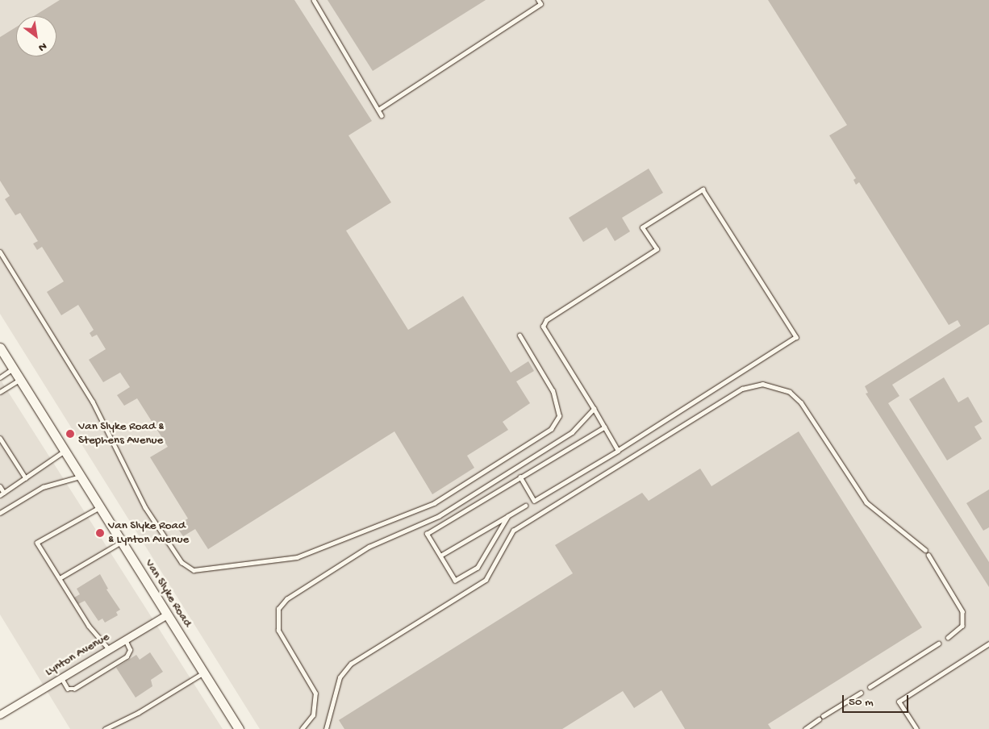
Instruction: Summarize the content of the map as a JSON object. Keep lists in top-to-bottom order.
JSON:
{
  "streets": {
    "street": ["Van Slyke Road", "Lynton Avenue"]
  },
  "crossings": [
    ["Van Slyke Road", "Lynton Avenue"]
  ],
  "places": ["Van Slyke Road & Stephens Avenue", "Van Slyke Road & Lynton Avenue"],
  "scale_bar": "50 m",
  "north": "bottom right"
}
